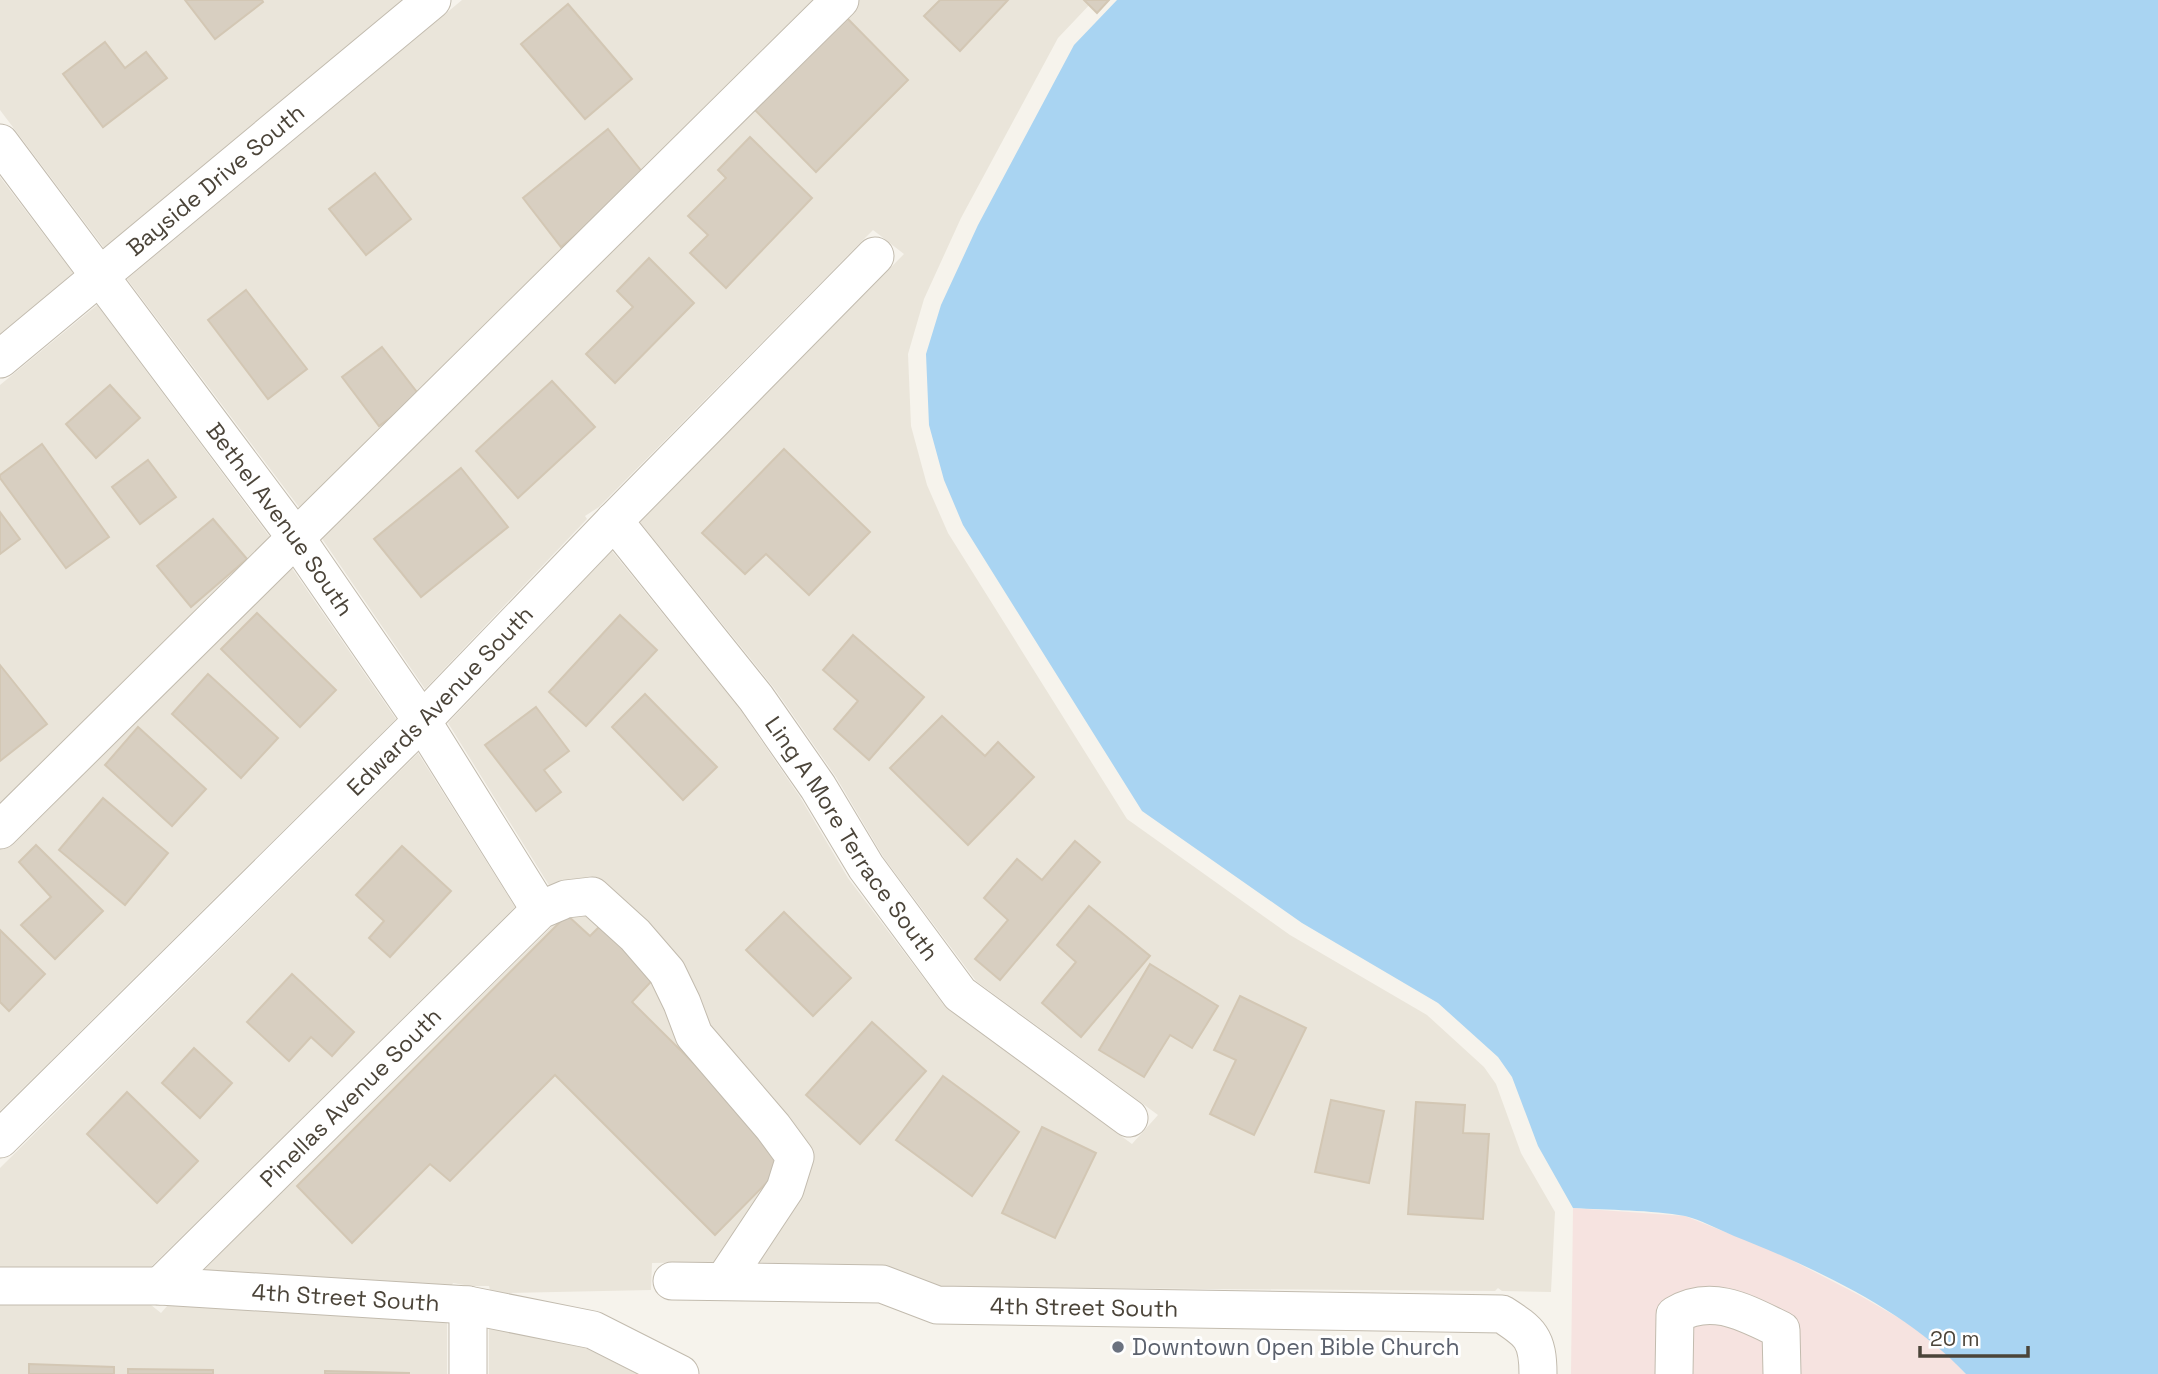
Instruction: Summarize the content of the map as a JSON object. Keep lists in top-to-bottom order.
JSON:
{
  "streets": {
    "street": [
      "Bayside Drive South",
      "Bethel Avenue South",
      "Edwards Avenue South",
      "Ling A More Terrace South",
      "Pinellas Avenue South",
      "4th Street South"
    ]
  },
  "crossings": [
    ["Bayside Drive South", "Bethel Avenue South"],
    ["Bethel Avenue South", "Edwards Avenue South"],
    ["Bethel Avenue South", "Pinellas Avenue South"],
    ["Edwards Avenue South", "Ling A More Terrace South"],
    ["Pinellas Avenue South", "4th Street South"]
  ],
  "places": ["Downtown Open Bible Church"],
  "scale_bar": "20 m"
}
